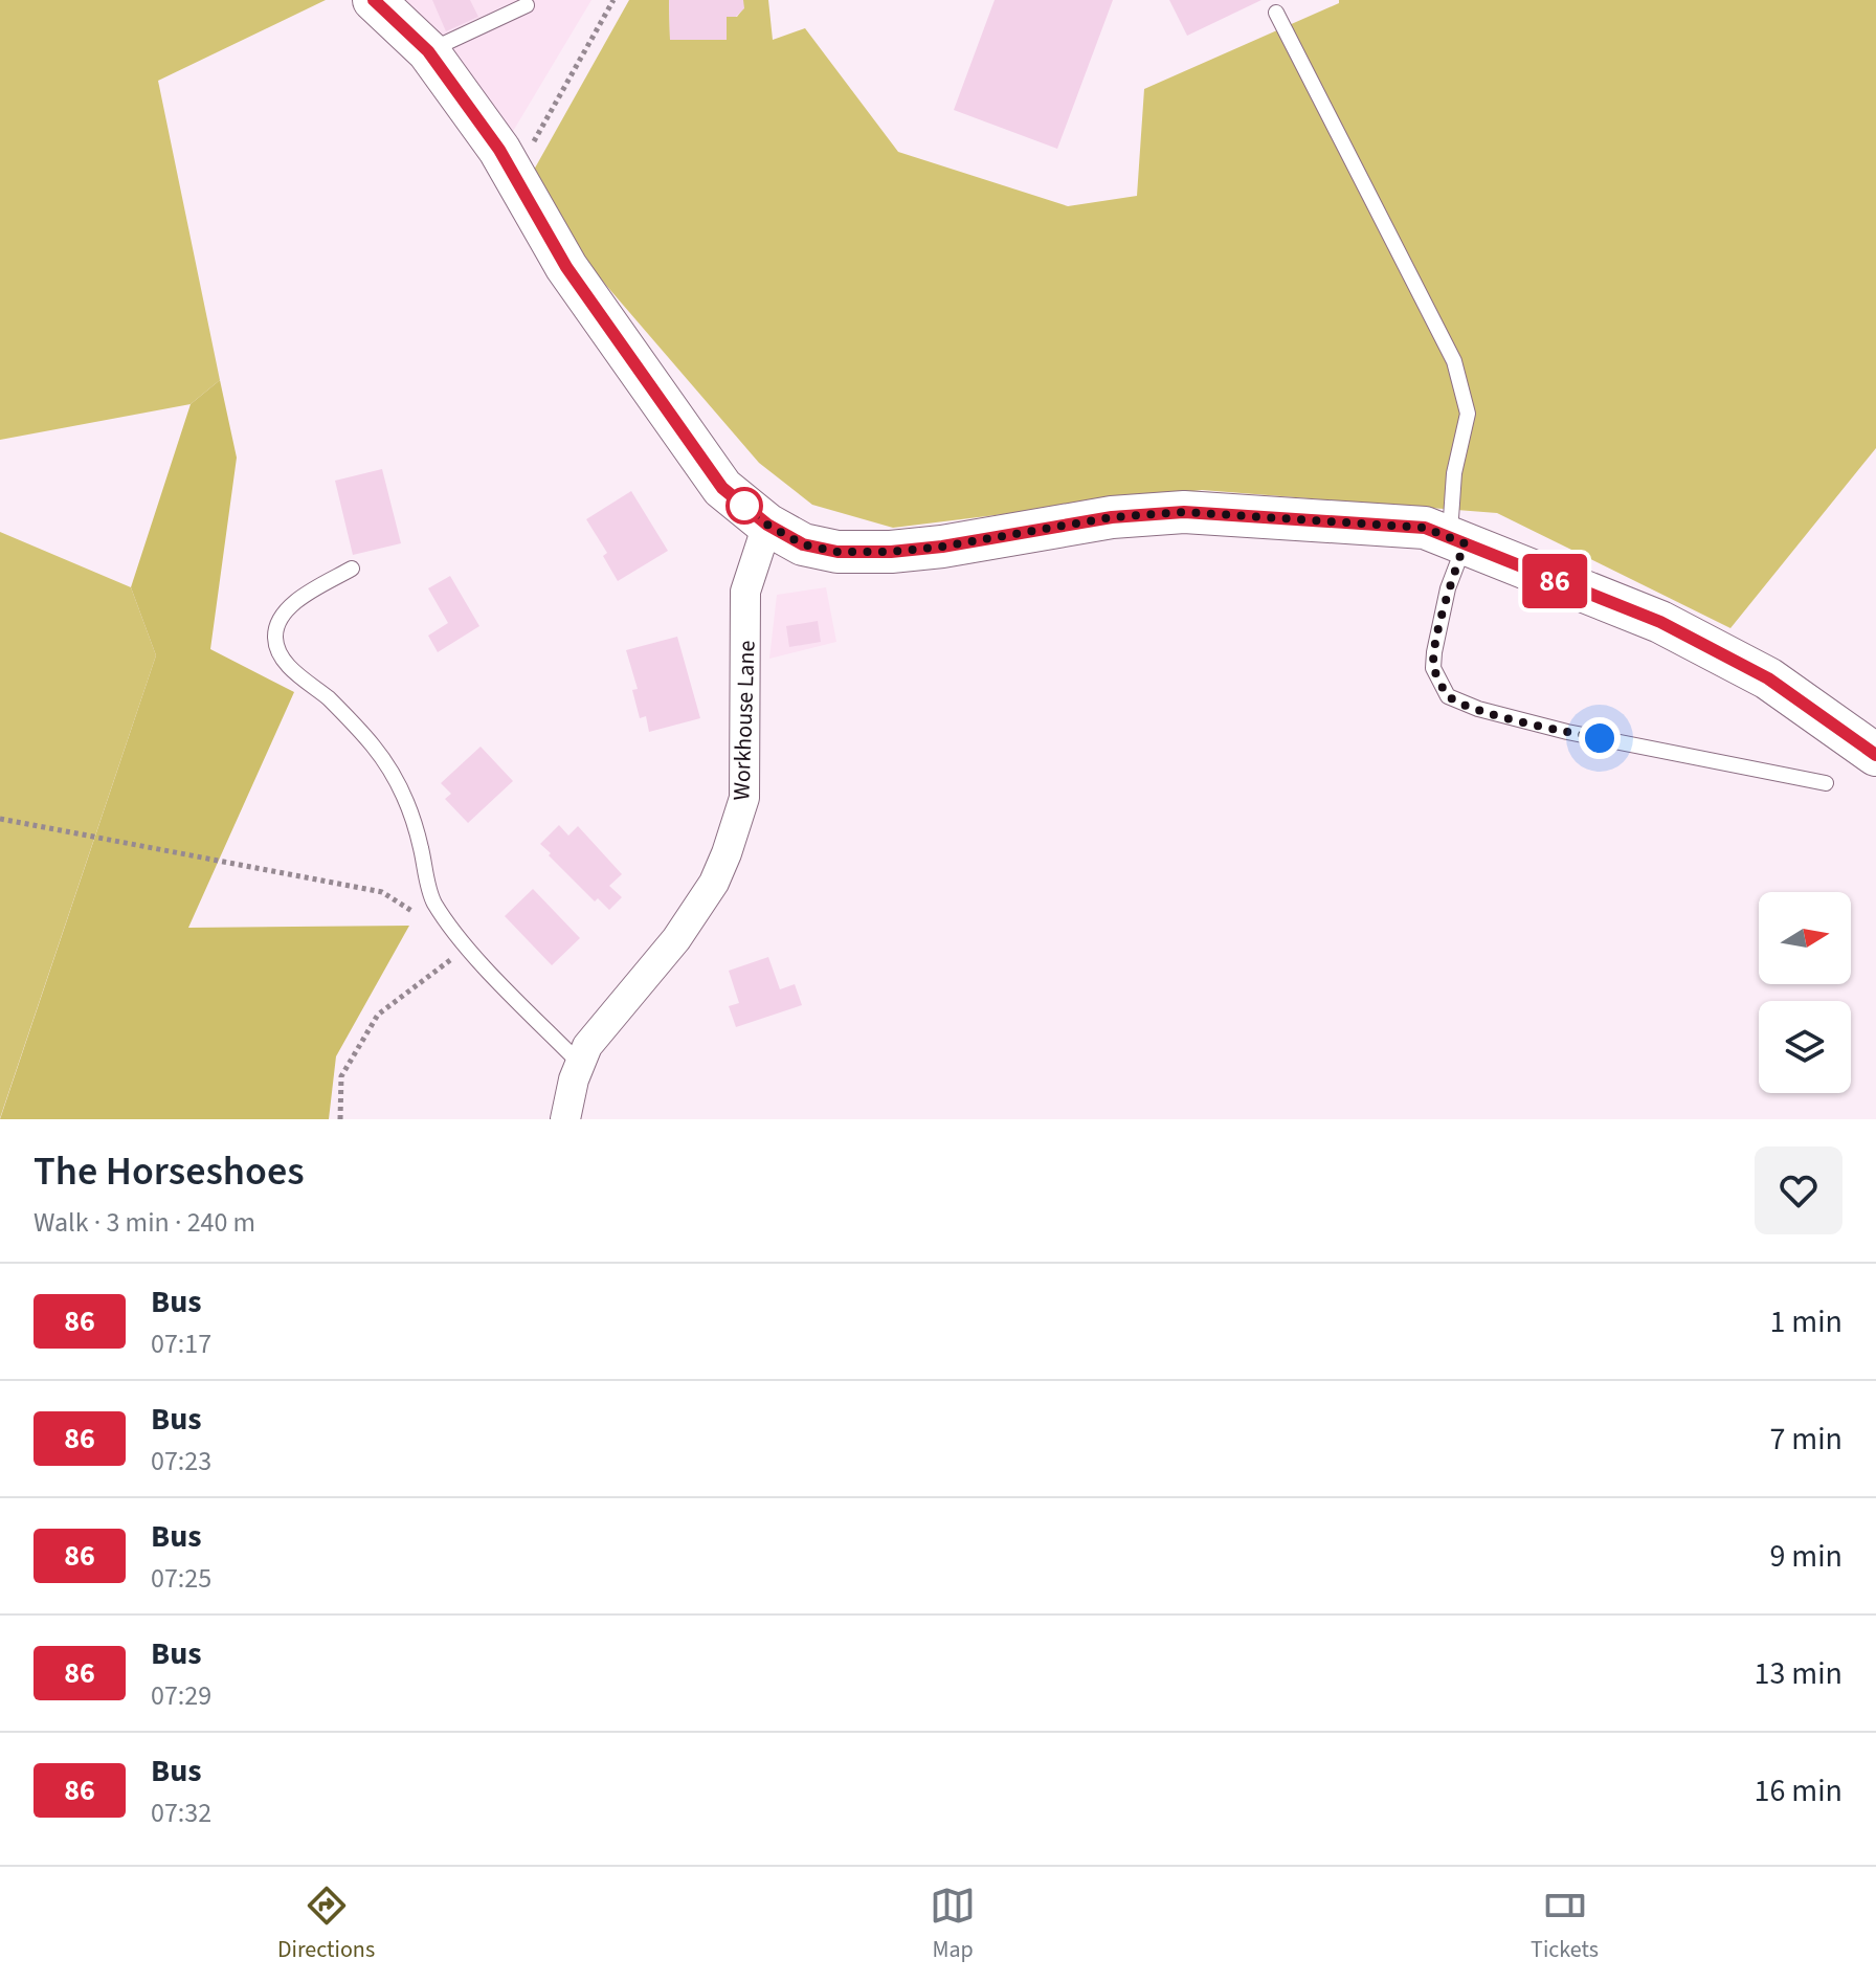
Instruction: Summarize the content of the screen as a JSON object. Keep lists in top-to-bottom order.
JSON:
{
  "streets": {
    "street": ["Workhouse Lane"]
  },
  "lines": ["bus line 86"],
  "north": "right",
  "page": {
    "on_map": "86",
    "heading": ["The Horseshoes", "Walk · 3 min · 240 m"],
    "list": [
      {
        "mark": "86",
        "name": "Bus",
        "note": "07:17",
        "value": "1 min"
      },
      {
        "mark": "86",
        "name": "Bus",
        "note": "07:23",
        "value": "7 min"
      },
      {
        "mark": "86",
        "name": "Bus",
        "note": "07:25",
        "value": "9 min"
      },
      {
        "mark": "86",
        "name": "Bus",
        "note": "07:29",
        "value": "13 min"
      },
      {
        "mark": "86",
        "name": "Bus",
        "note": "07:32",
        "value": "16 min"
      }
    ],
    "tabs": ["Directions", "Map", "Tickets"]
  }
}
